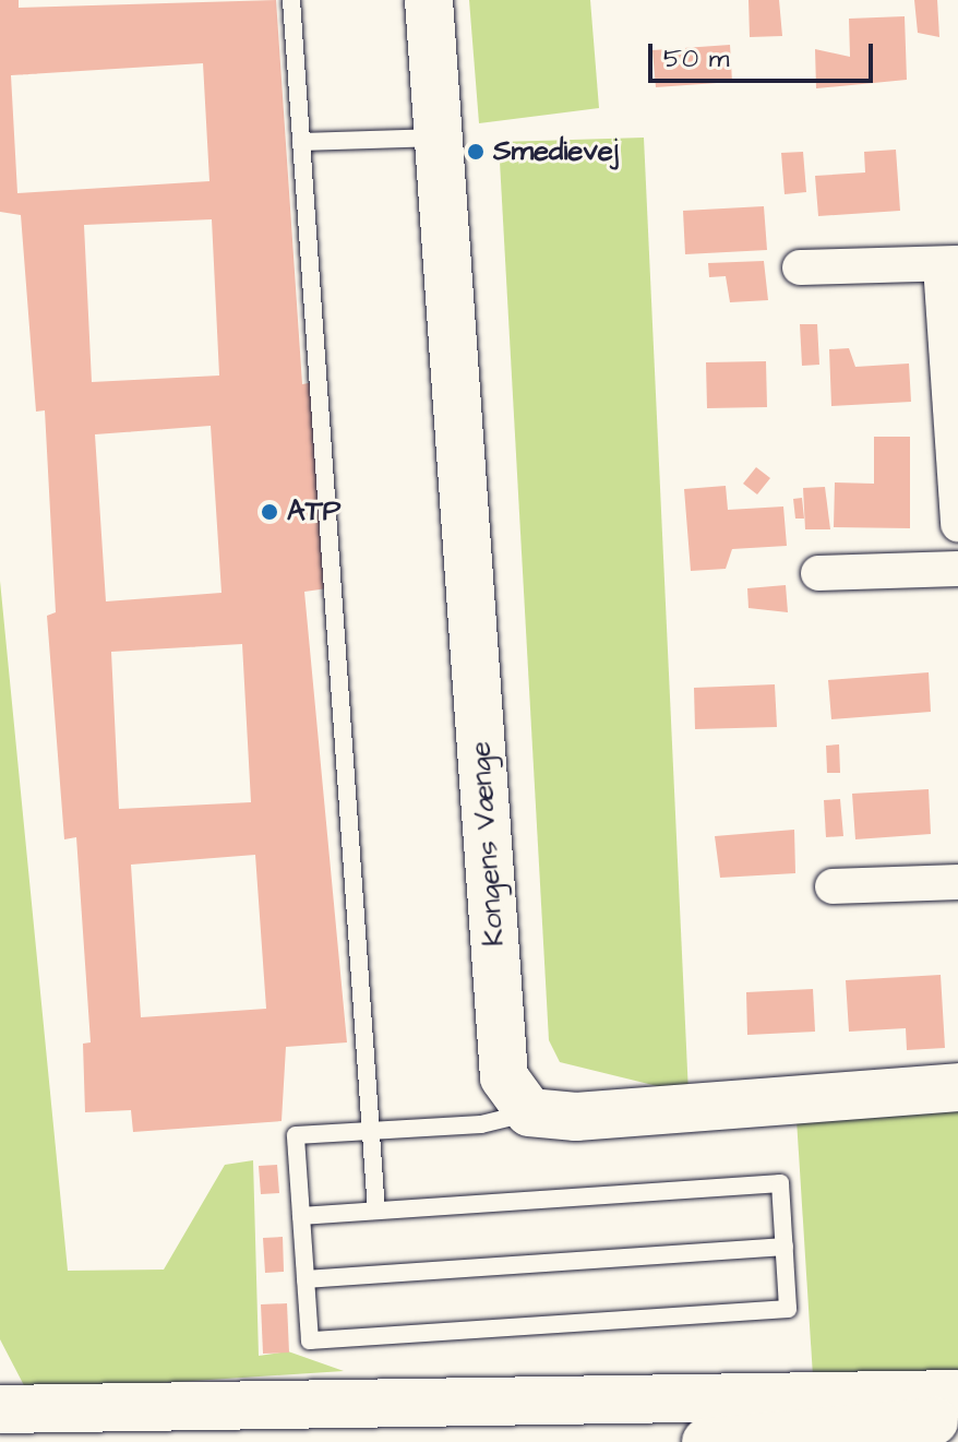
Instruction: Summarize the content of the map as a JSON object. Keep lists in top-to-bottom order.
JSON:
{
  "streets": {
    "main road": ["Kongens Vænge"]
  },
  "places": ["Smedievej", "ATP"],
  "scale_bar": "50 m"
}
